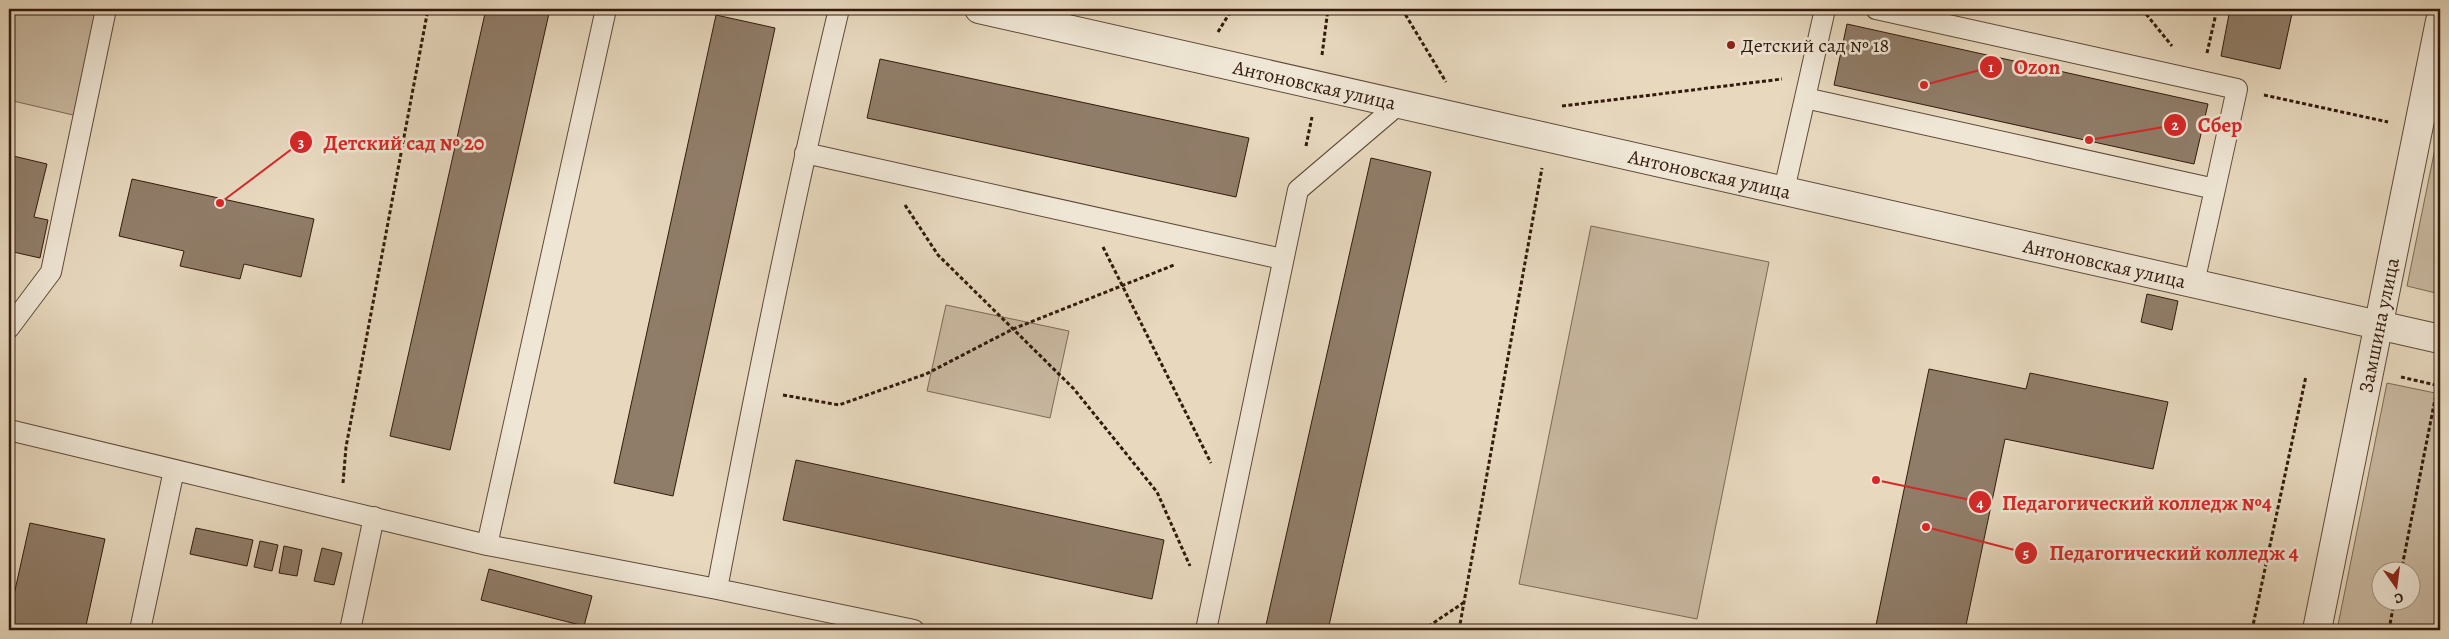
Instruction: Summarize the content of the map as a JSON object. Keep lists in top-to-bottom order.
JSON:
{
  "streets": {
    "street": ["Антоновская улица", "Замшина улица"]
  },
  "crossings": [
    ["Антоновская улица", "Замшина улица"]
  ],
  "places": [
    "Детский сад № 18",
    "Ozon",
    "Сбер",
    "Детский сад № 20",
    "Педагогический колледж №4",
    "Педагогический колледж 4"
  ],
  "north": "bottom"
}
